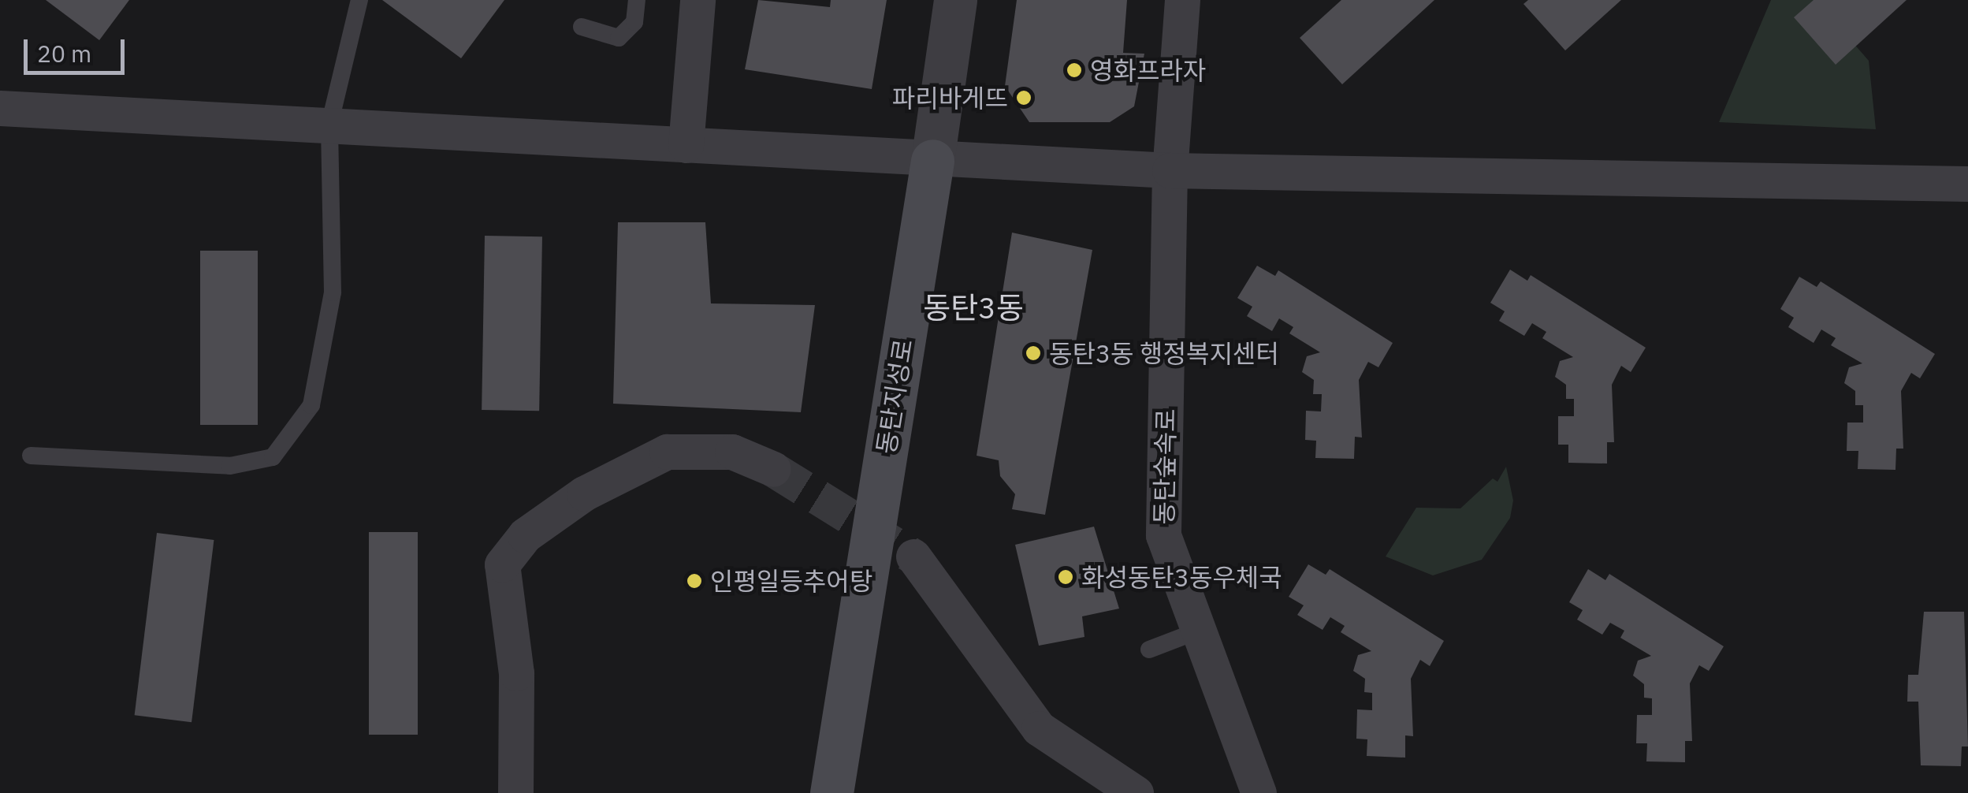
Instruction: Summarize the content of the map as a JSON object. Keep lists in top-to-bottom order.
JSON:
{
  "streets": {
    "main road": ["동탄지성로"],
    "street": ["동탄숲속로"]
  },
  "districts": ["동탄3동"],
  "places": [
    "영화프라자",
    "파리바게뜨",
    "동탄3동 행정복지센터",
    "화성동탄3동우체국",
    "인평일등추어탕"
  ],
  "scale_bar": "20 m"
}
